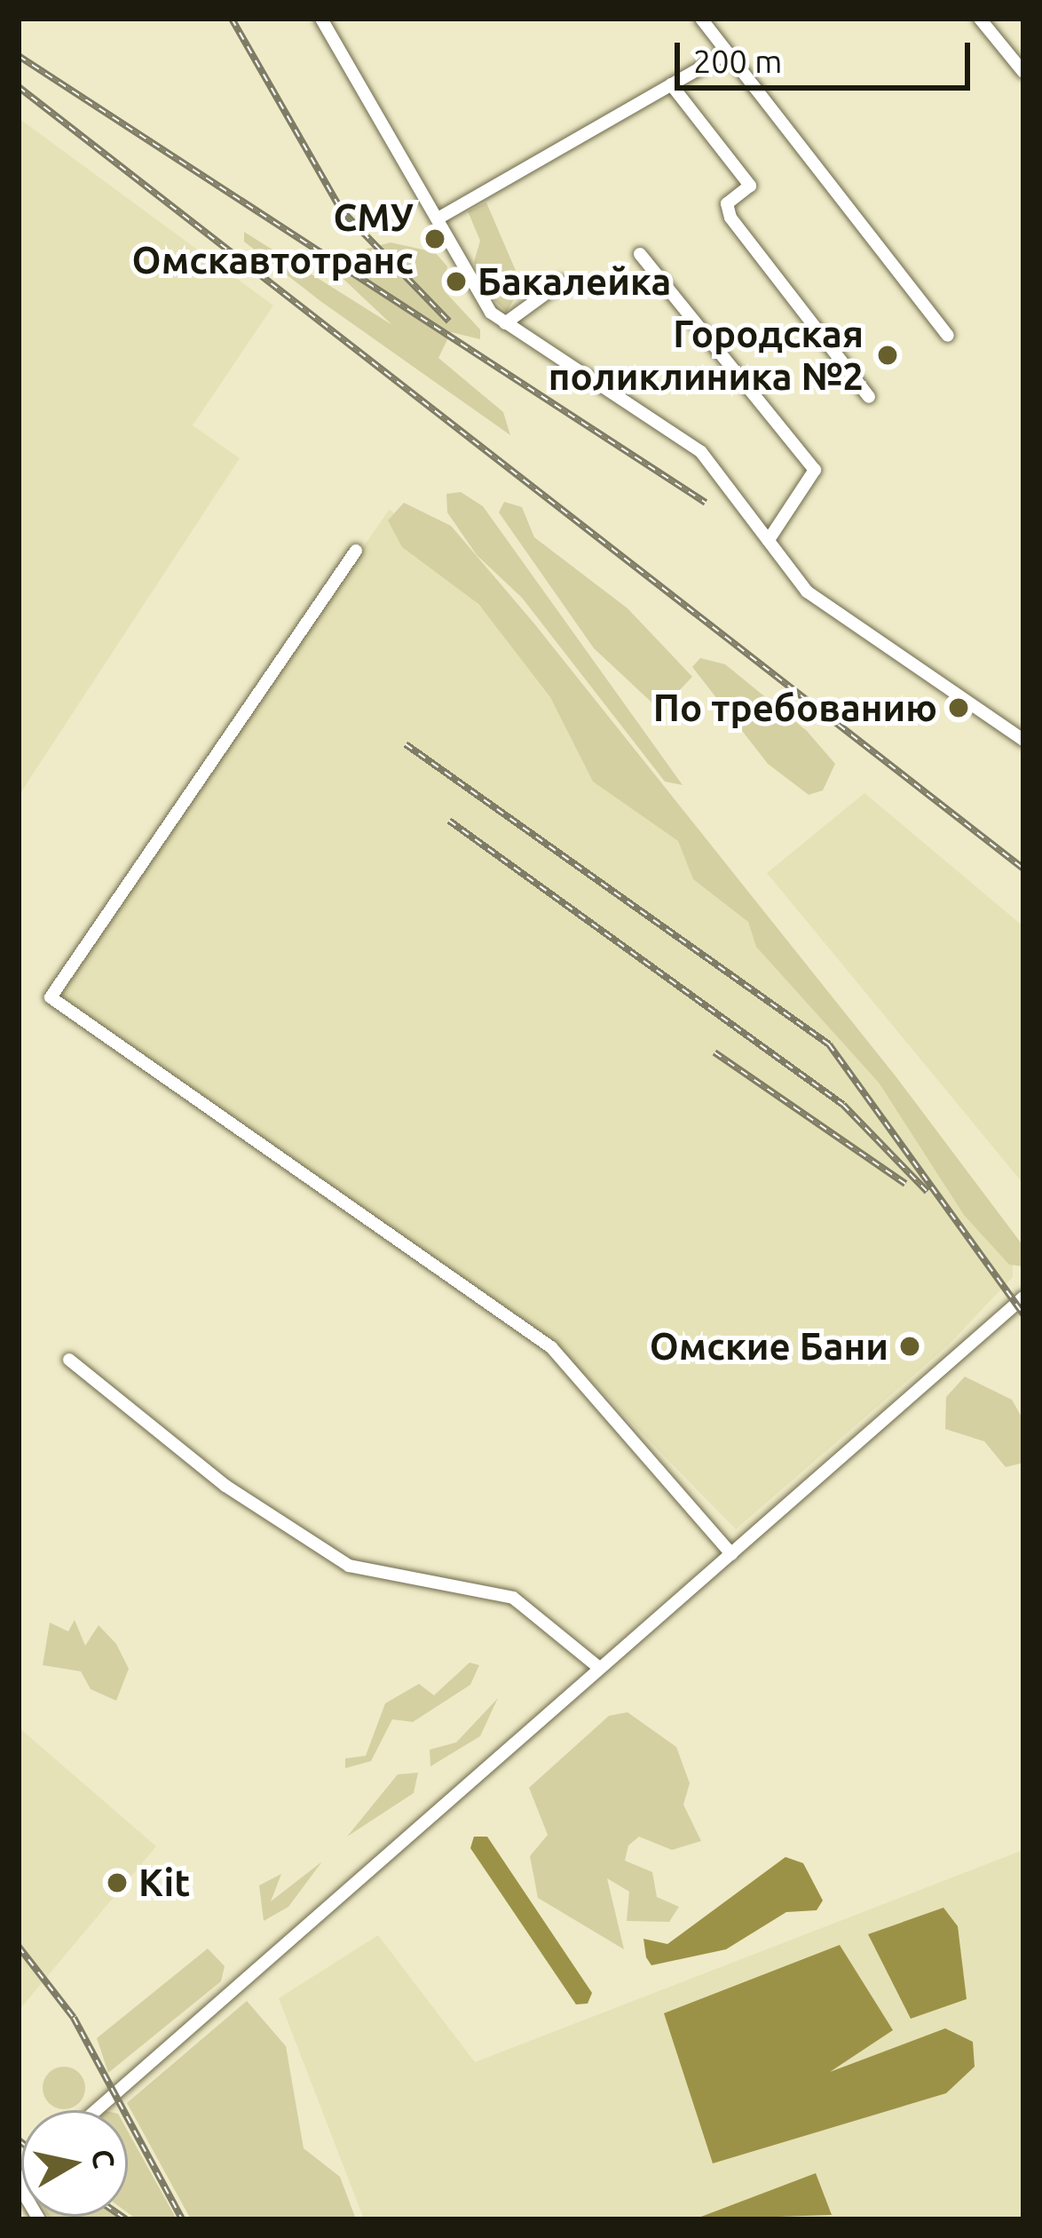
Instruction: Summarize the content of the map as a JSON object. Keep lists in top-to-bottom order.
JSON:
{
  "places": [
    "СМУ Омскавтотранс",
    "Бакалейка",
    "Городская поликлиника №2",
    "По требованию",
    "Омские Бани",
    "Kit"
  ],
  "scale_bar": "200 m",
  "north": "right"
}
